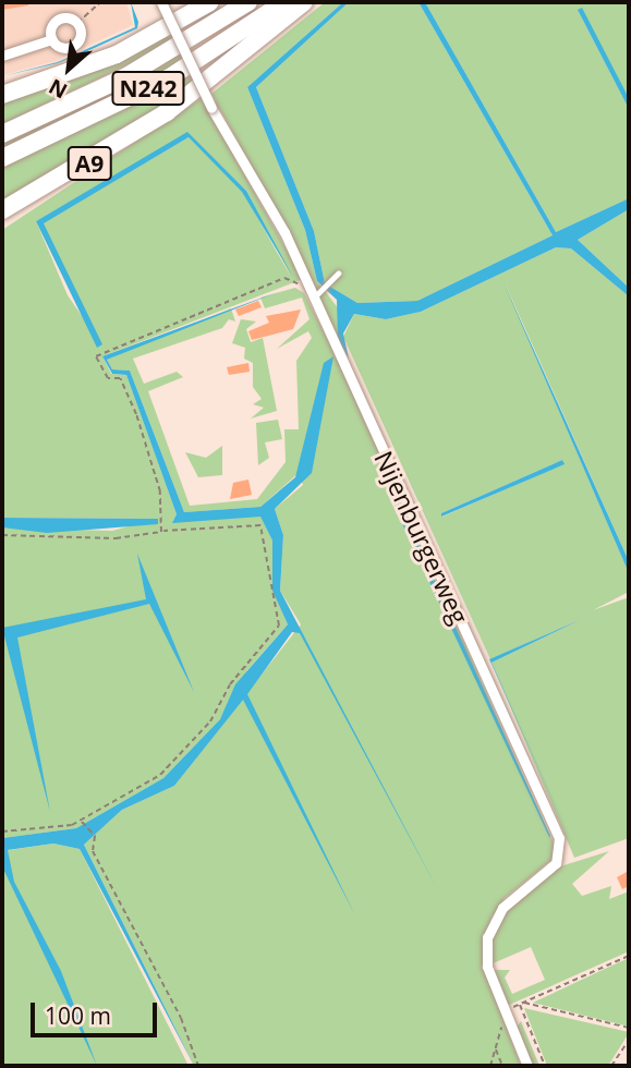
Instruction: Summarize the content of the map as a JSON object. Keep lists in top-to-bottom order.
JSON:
{
  "streets": {
    "highway": ["N242", "A9"],
    "street": ["Nijenburgerweg"]
  },
  "scale_bar": "100 m",
  "north": "bottom left"
}
